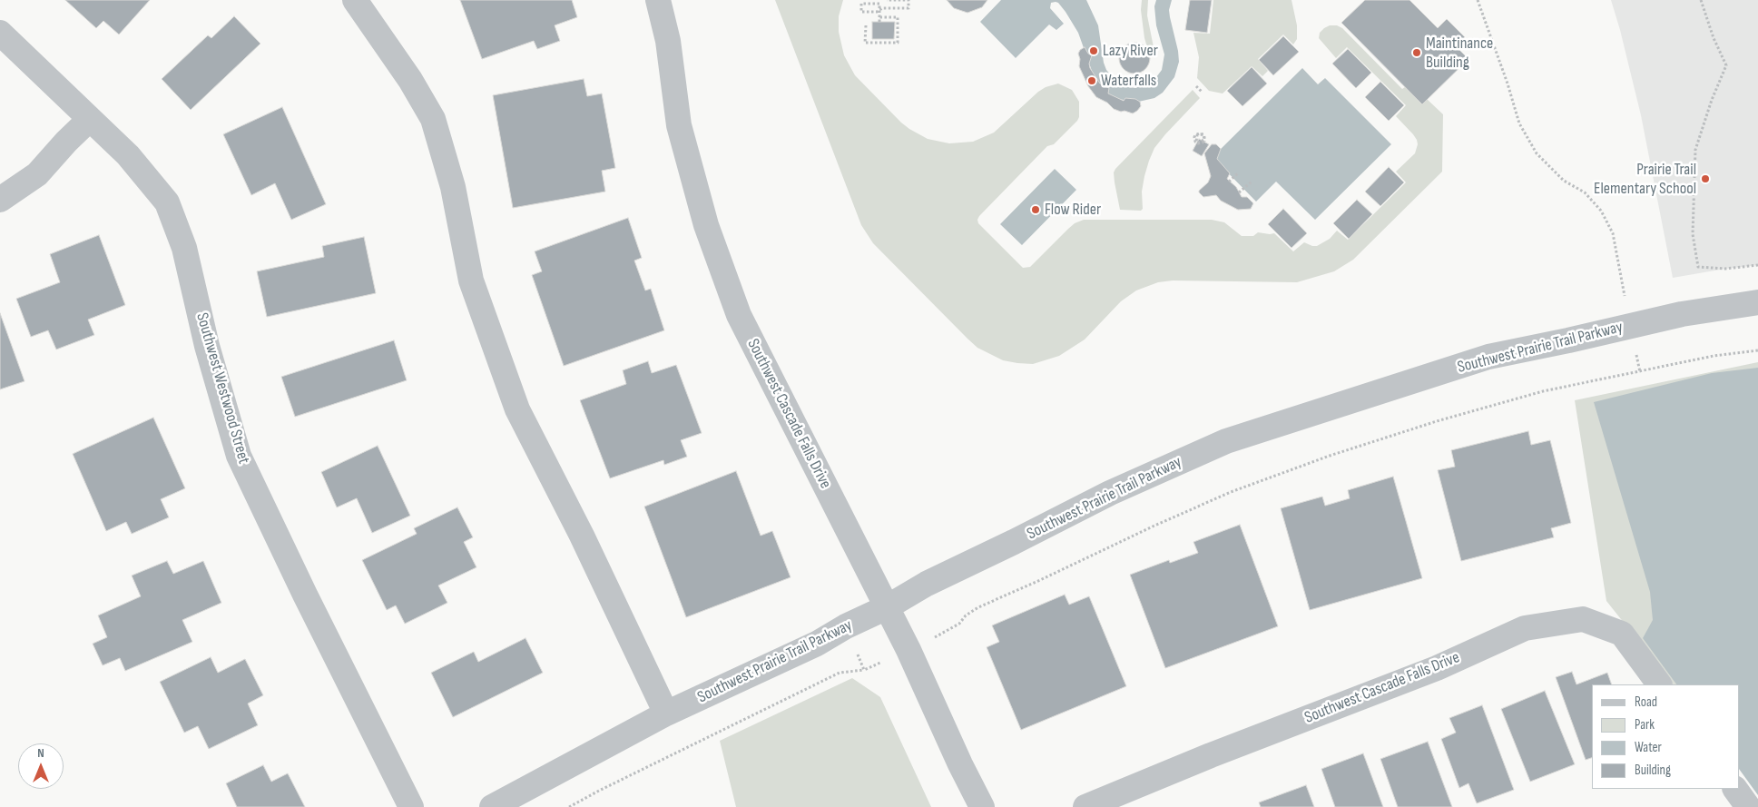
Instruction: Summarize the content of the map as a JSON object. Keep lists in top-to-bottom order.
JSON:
{
  "streets": {
    "street": ["Southwest Prairie Trail Parkway", "Southwest Westwood Street", "Southwest Cascade Falls Drive"]
  },
  "crossings": [
    ["Southwest Prairie Trail Parkway", "Southwest Cascade Falls Drive"]
  ],
  "places": [
    "Lazy River",
    "Maintinance Building",
    "Waterfalls",
    "Prairie Trail Elementary School",
    "Flow Rider"
  ],
  "legend": [
    "Road",
    "Park",
    "Water",
    "Building"
  ],
  "north": "top"
}
